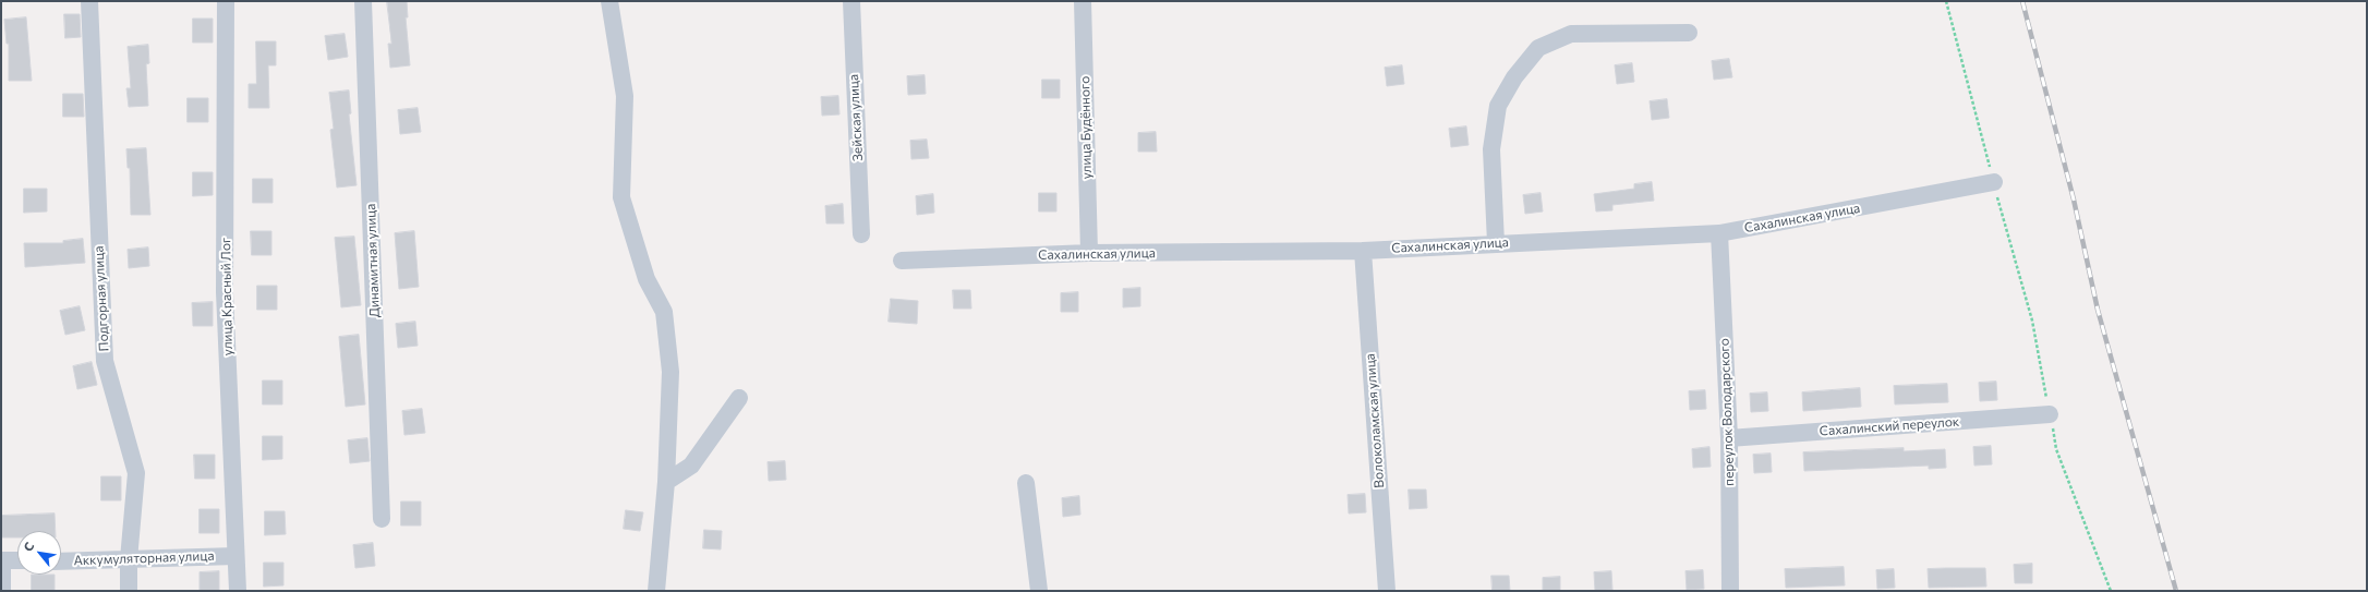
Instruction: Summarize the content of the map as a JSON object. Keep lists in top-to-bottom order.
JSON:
{
  "streets": {
    "street": [
      "Зейская улица",
      "улица Будённого",
      "Сахалинская улица",
      "Динамитная улица",
      "улица Красный Лог",
      "Подгорная улица",
      "переулок Володарского",
      "Волоколамская улица",
      "Сахалинский переулок",
      "Аккумуляторная улица"
    ]
  },
  "crossings": [
    ["улица Будённого", "Сахалинская улица"],
    ["Сахалинская улица", "переулок Володарского"],
    ["Сахалинская улица", "Волоколамская улица"],
    ["улица Красный Лог", "Аккумуляторная улица"],
    ["Подгорная улица", "Аккумуляторная улица"],
    ["переулок Володарского", "Сахалинский переулок"]
  ],
  "north": "top left"
}
